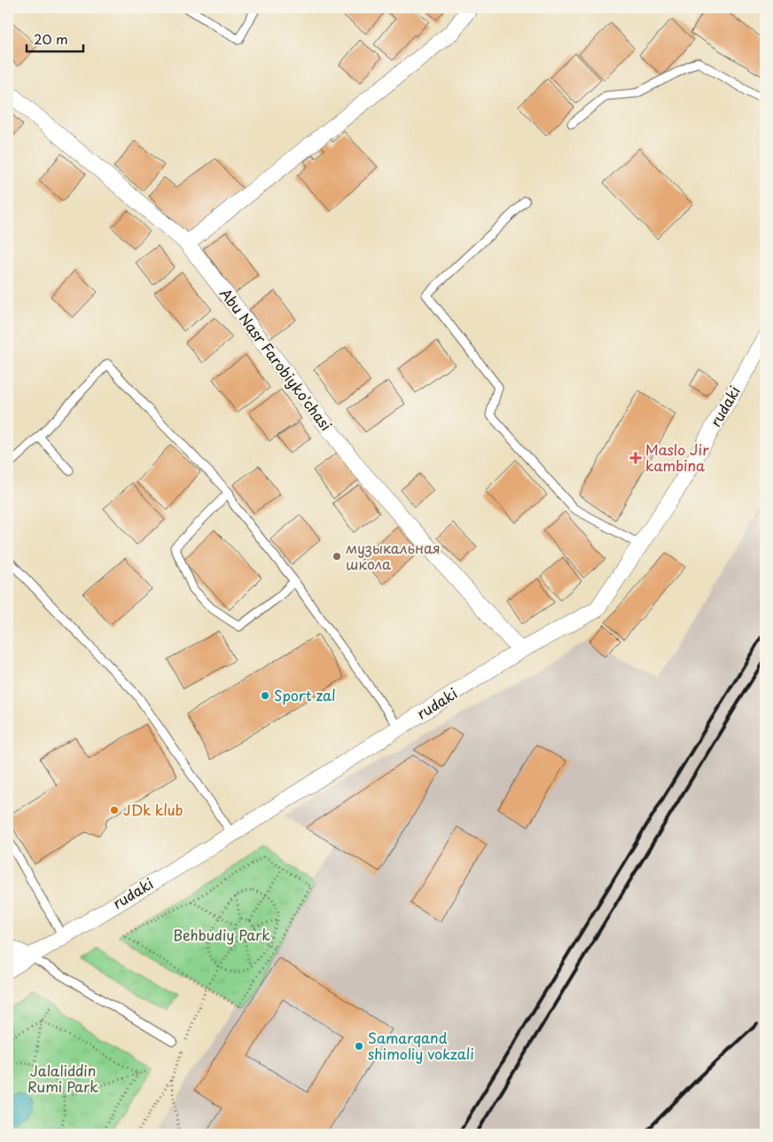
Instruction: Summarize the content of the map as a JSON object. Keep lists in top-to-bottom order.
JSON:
{
  "streets": {
    "street": ["Abu Nasr Farobiyko'chasi", "rudaki"]
  },
  "crossings": [
    ["Abu Nasr Farobiyko'chasi", "rudaki"]
  ],
  "parks": ["Behbudiy Park", "Jalaliddin Rumi Park"],
  "places": {
    "health": ["Maslo Jir kambina"],
    "other": [
      "музыкальная школа",
      "Sport zal",
      "JDk klub",
      "Samarqand shimoliy vokzali"
    ]
  },
  "scale_bar": "20 m"
}
